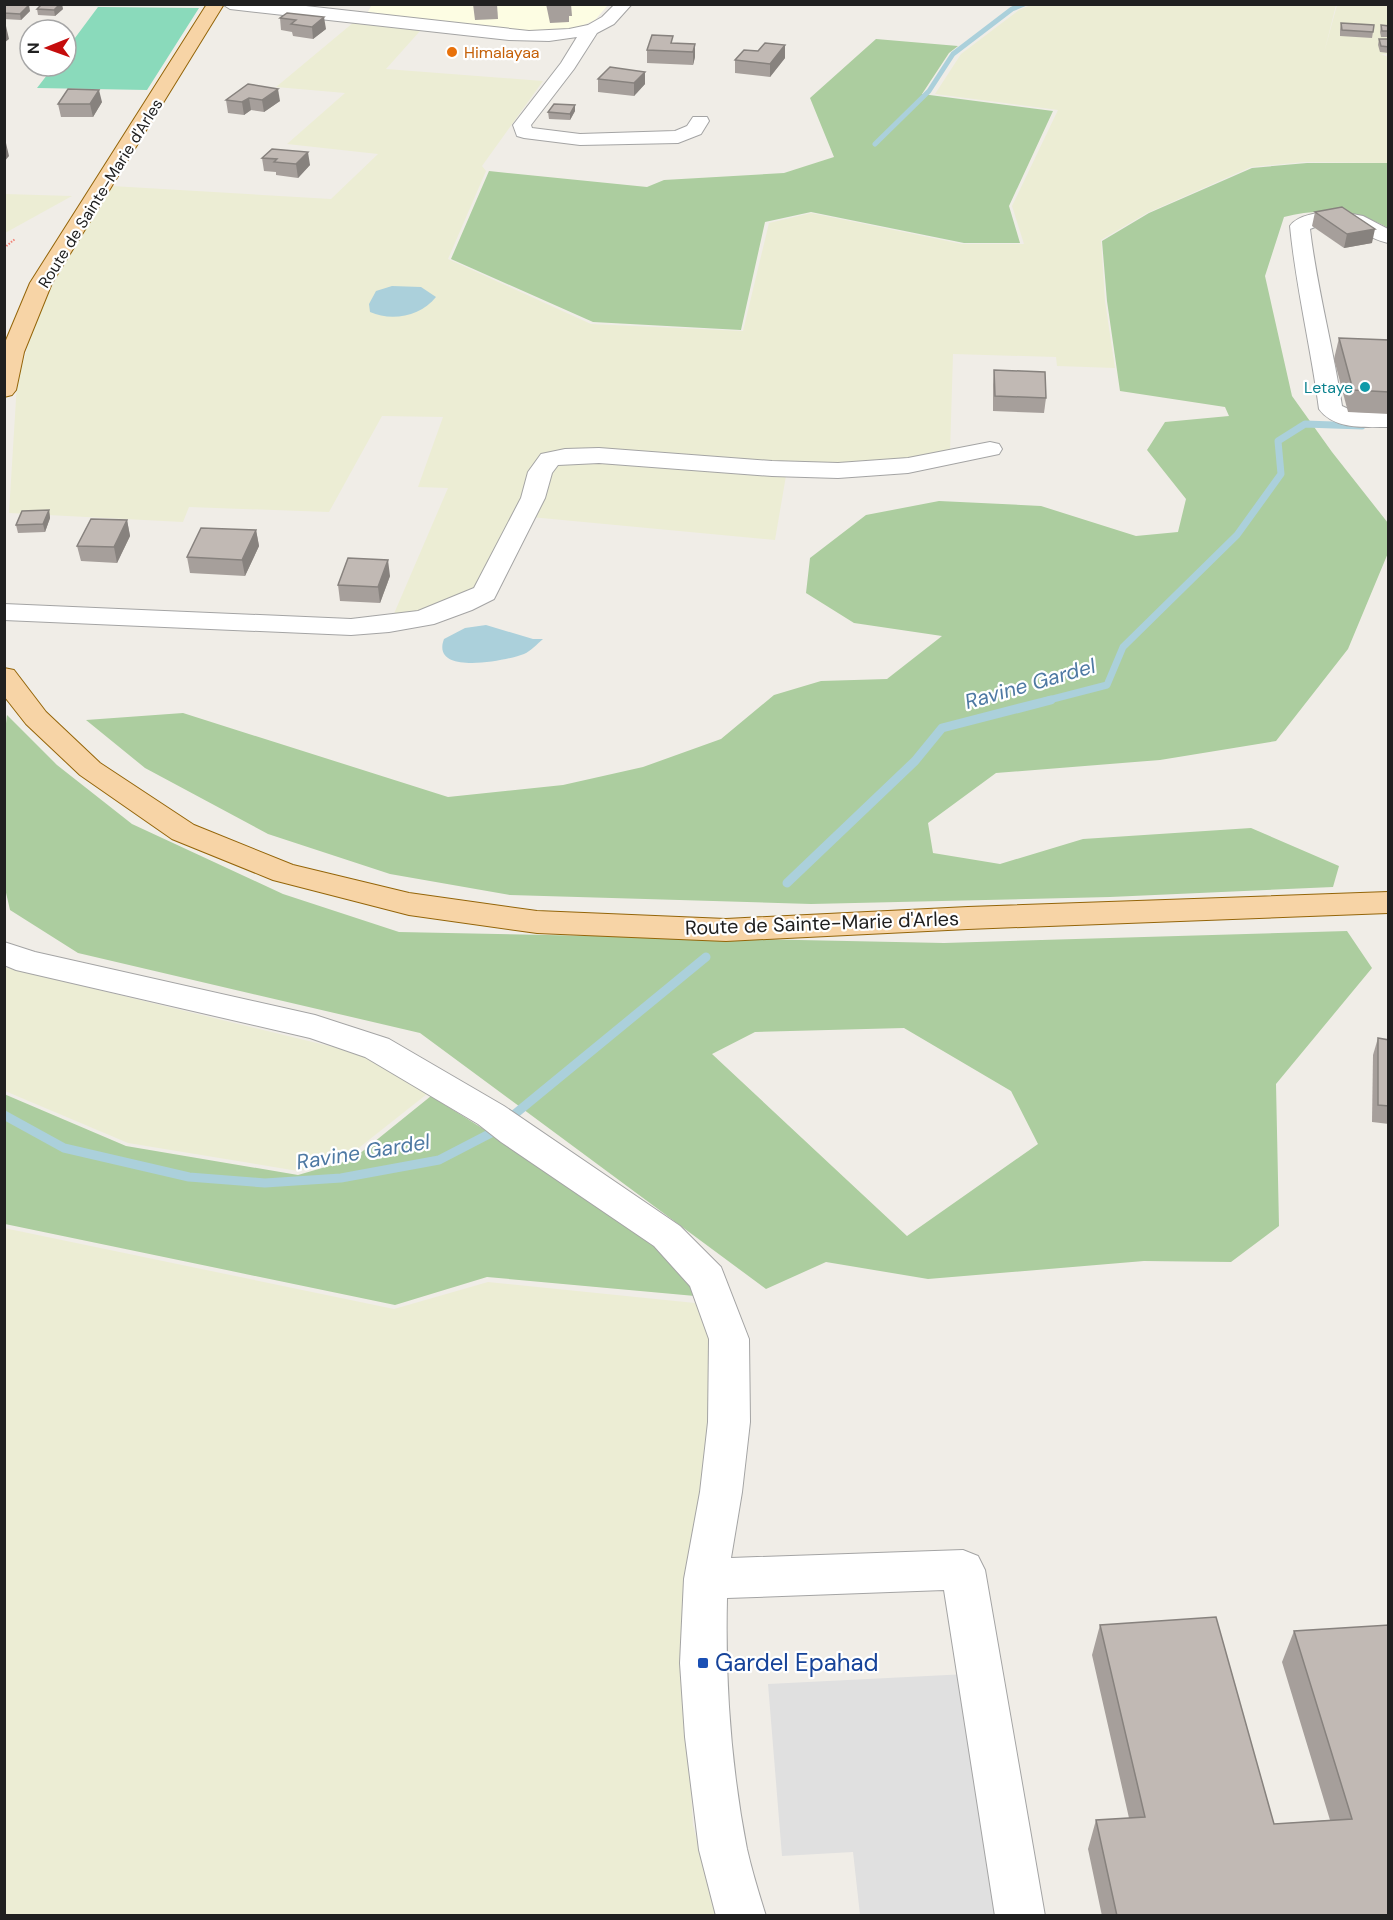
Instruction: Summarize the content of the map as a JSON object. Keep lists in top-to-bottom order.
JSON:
{
  "streets": {
    "main road": ["Route de Sainte-Marie d'Arles"]
  },
  "water": ["Ravine Gardel"],
  "places": {
    "other": ["Himalayaa", "Letaye"],
    "transit": ["Gardel Epahad"]
  },
  "north": "left"
}
